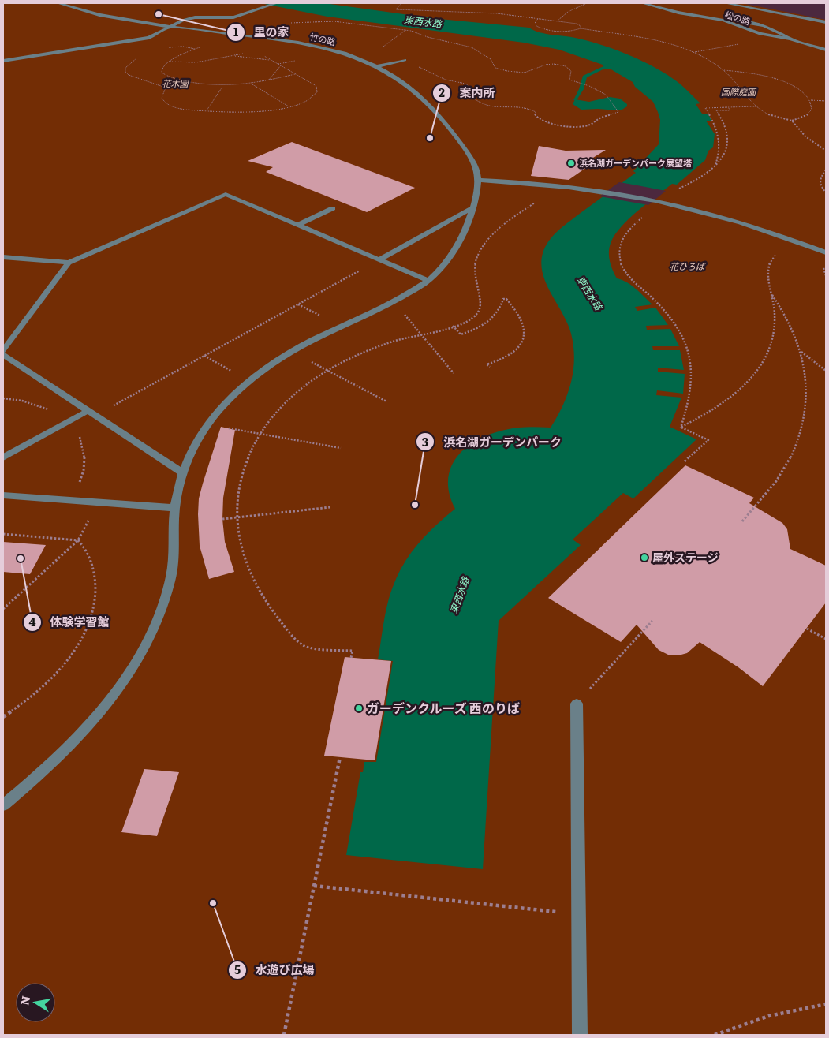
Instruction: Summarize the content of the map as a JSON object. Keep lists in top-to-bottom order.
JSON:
{
  "streets": {
    "lane": ["松の路", "竹の路"]
  },
  "water": ["東西水路"],
  "parks": ["花木園", "国際庭園", "花ひろば"],
  "places": [
    "里の家",
    "案内所",
    "浜名湖ガーデンパーク展望塔",
    "浜名湖ガーデンパーク",
    "屋外ステージ",
    "体験学習館",
    "ガーデンクルーズ 西のりば",
    "水遊び広場"
  ],
  "north": "left"
}
